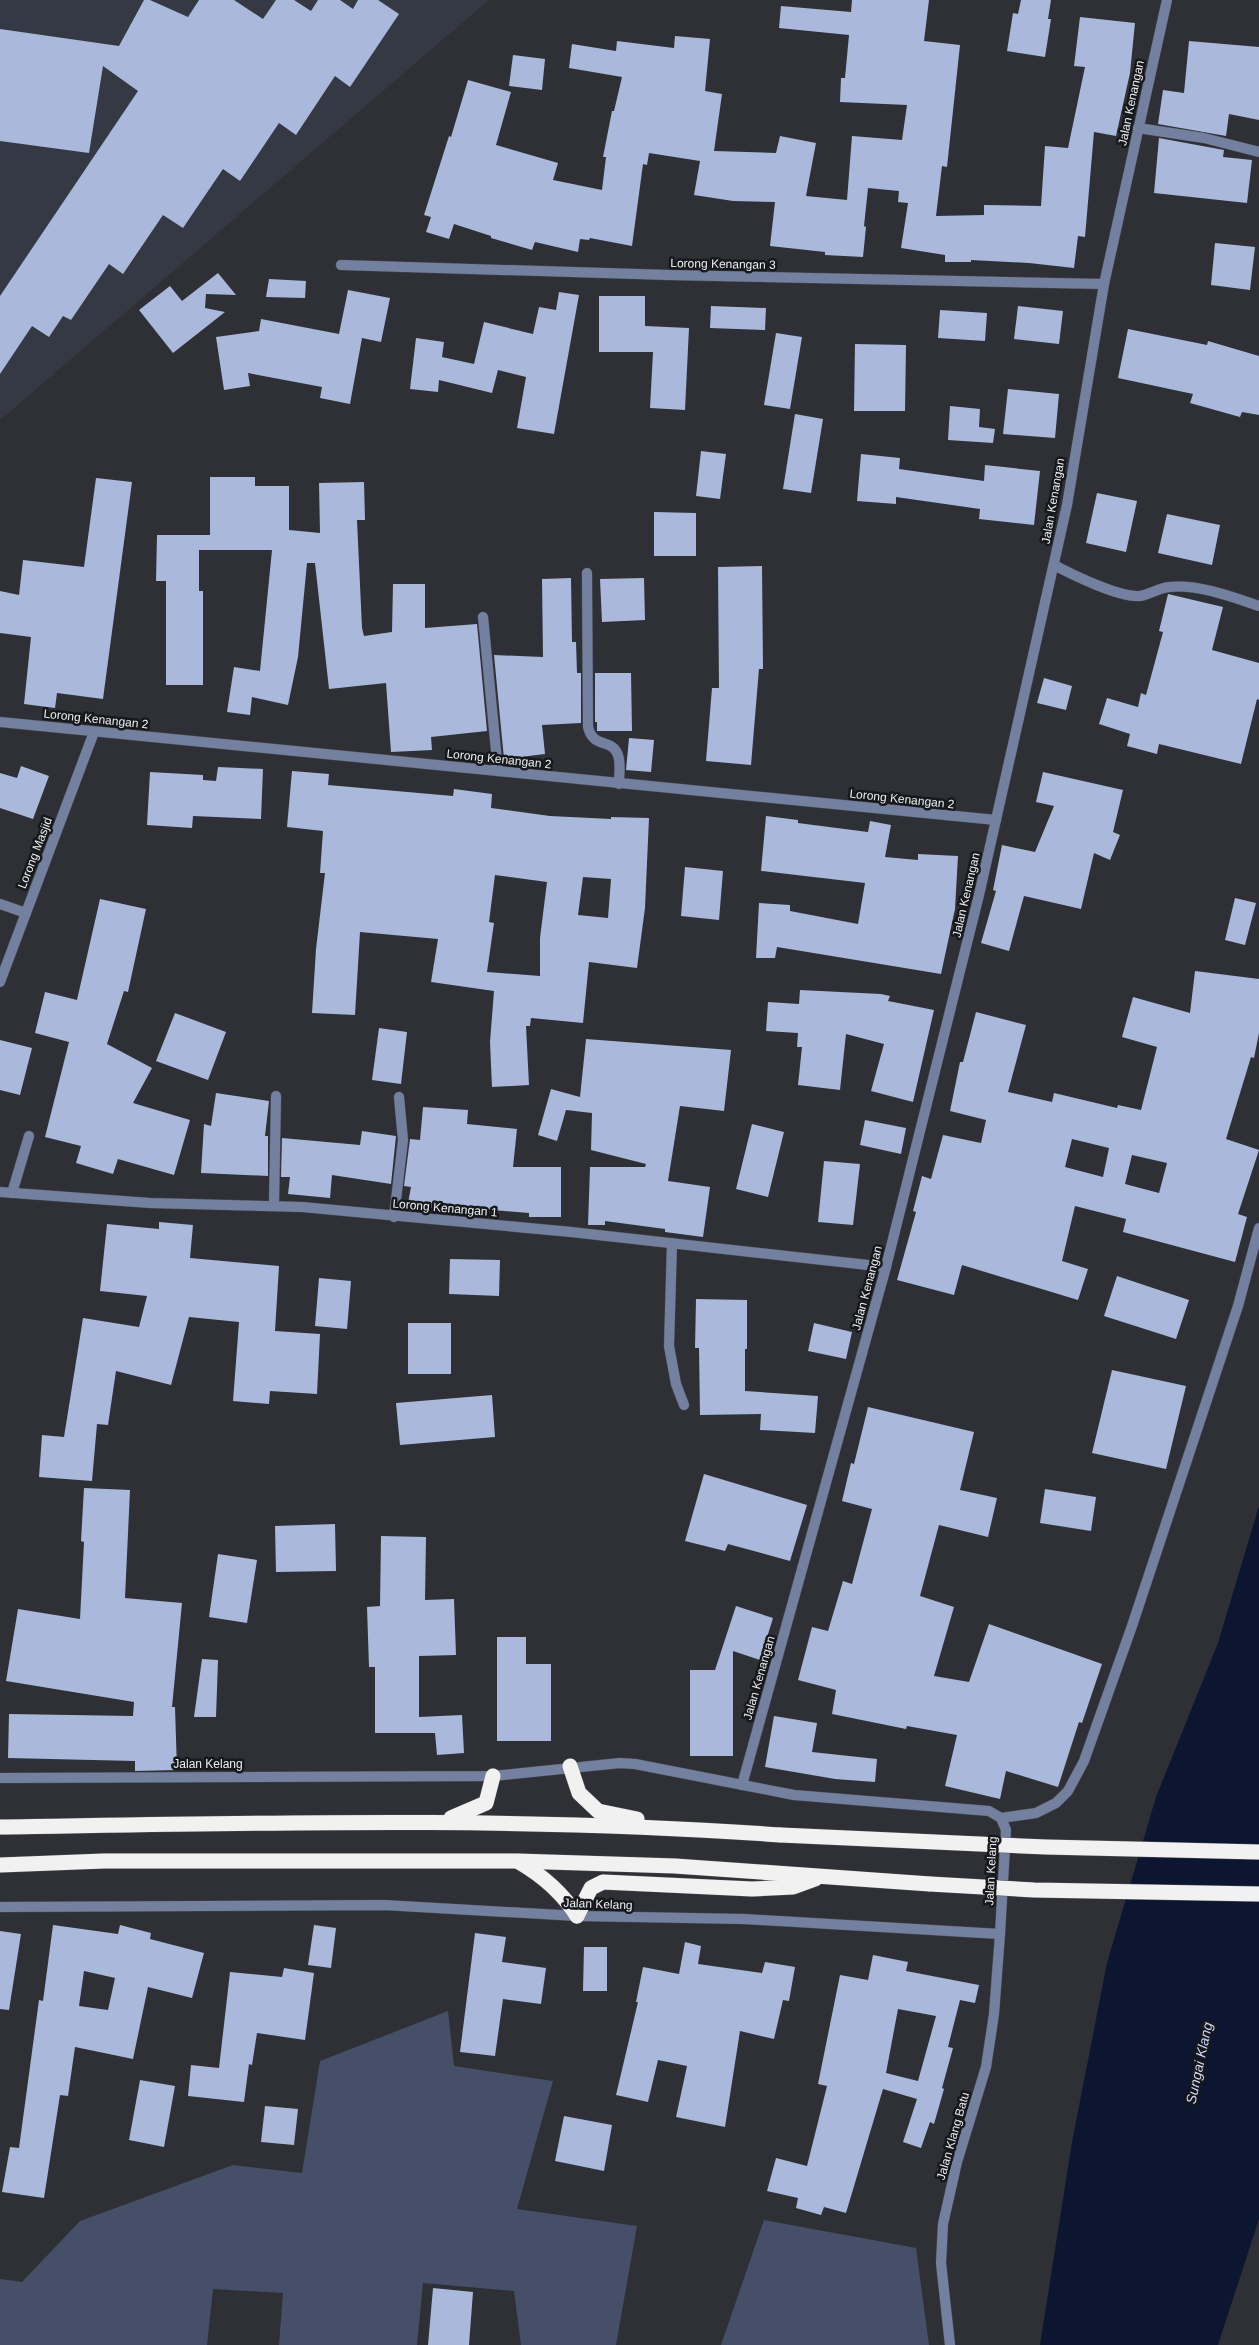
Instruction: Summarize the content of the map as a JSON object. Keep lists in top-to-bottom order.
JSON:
{
  "streets": {
    "street": [
      "Jalan Kenangan",
      "Lorong Kenangan 3",
      "Lorong Kenangan 2",
      "Lorong Masjid",
      "Lorong Kenangan 1",
      "Jalan Kelang",
      "Jalan Klang Batu"
    ]
  },
  "crossings": [
    ["Jalan Kenangan", "Lorong Kenangan 3"],
    ["Jalan Kenangan", "Lorong Kenangan 2"],
    ["Jalan Kenangan", "Lorong Kenangan 1"],
    ["Jalan Kenangan", "Jalan Kelang"],
    ["Lorong Kenangan 2", "Lorong Masjid"],
    ["Jalan Kelang", "Jalan Klang Batu"]
  ],
  "water": ["Sungai Klang"]
}
